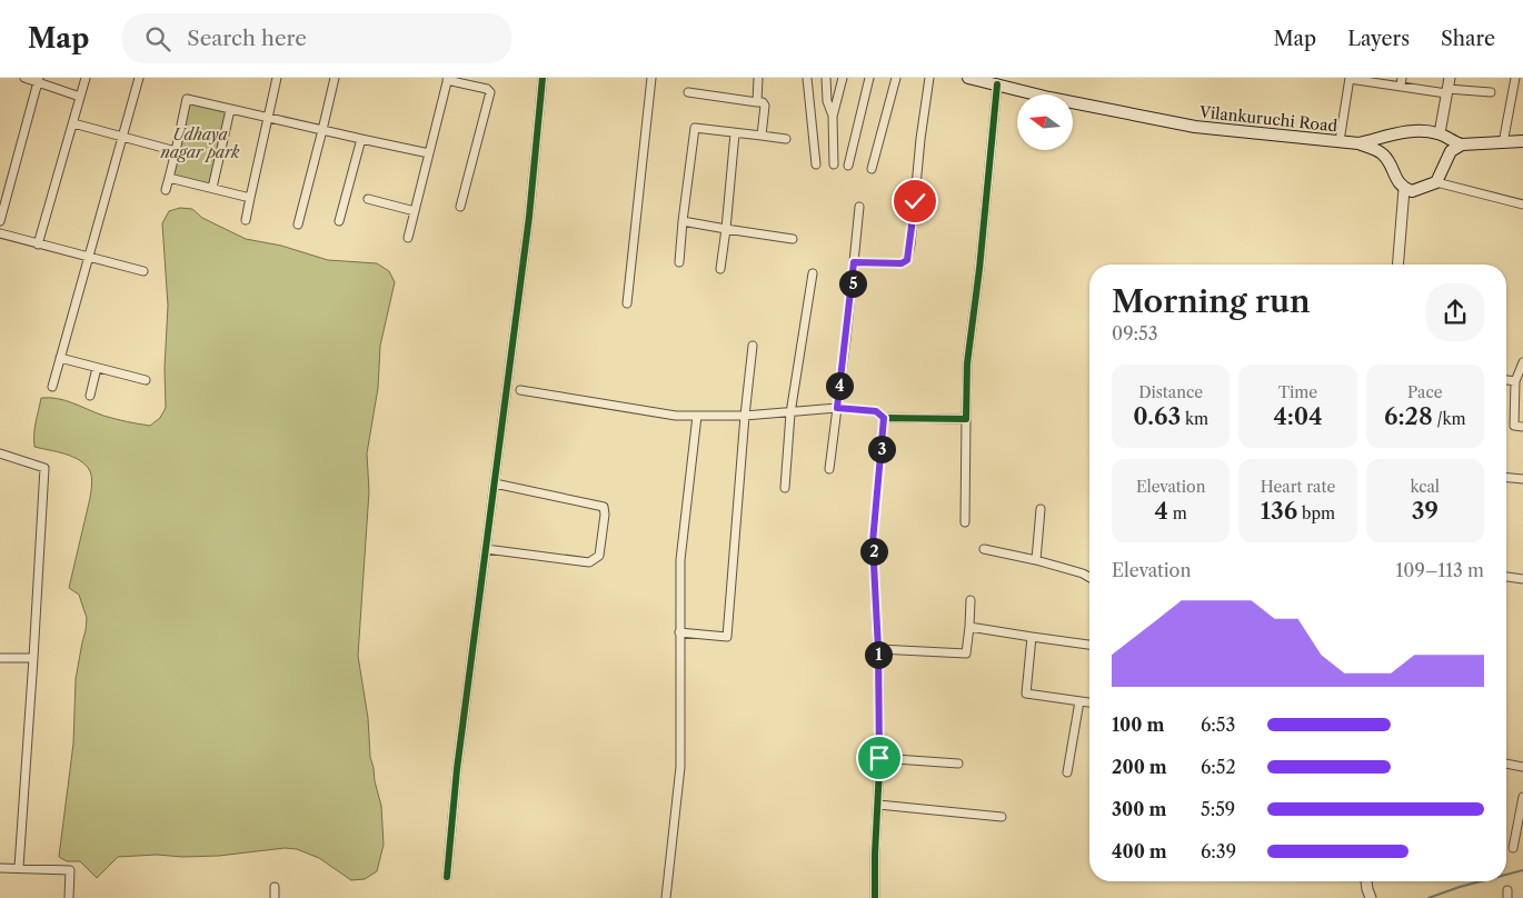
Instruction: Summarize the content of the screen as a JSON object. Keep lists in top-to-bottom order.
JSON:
{
  "streets": {
    "main road": ["Vilankuruchi Road"]
  },
  "parks": ["Udhaya nagar park"],
  "north": "left",
  "page": {
    "header": "Map",
    "search": "Search here",
    "nav": ["Map", "Layers", "Share"],
    "heading": ["Morning run", "09:53"],
    "pins": [
      "5",
      "4",
      "3",
      "2",
      "1"
    ],
    "stats": [
      ["Distance", "0.63 km"],
      ["Time", "4:04"],
      ["Pace", "6:28 /km"],
      ["Elevation", "4 m"],
      ["Heart rate", "136 bpm"],
      ["kcal", "39"]
    ],
    "chart": ["Elevation", "109–113 m"],
    "list": [
      {
        "name": "100 m",
        "note": "6:53"
      },
      {
        "name": "200 m",
        "note": "6:52"
      },
      {
        "name": "300 m",
        "note": "5:59"
      },
      {
        "name": "400 m",
        "note": "6:39"
      }
    ]
  }
}
